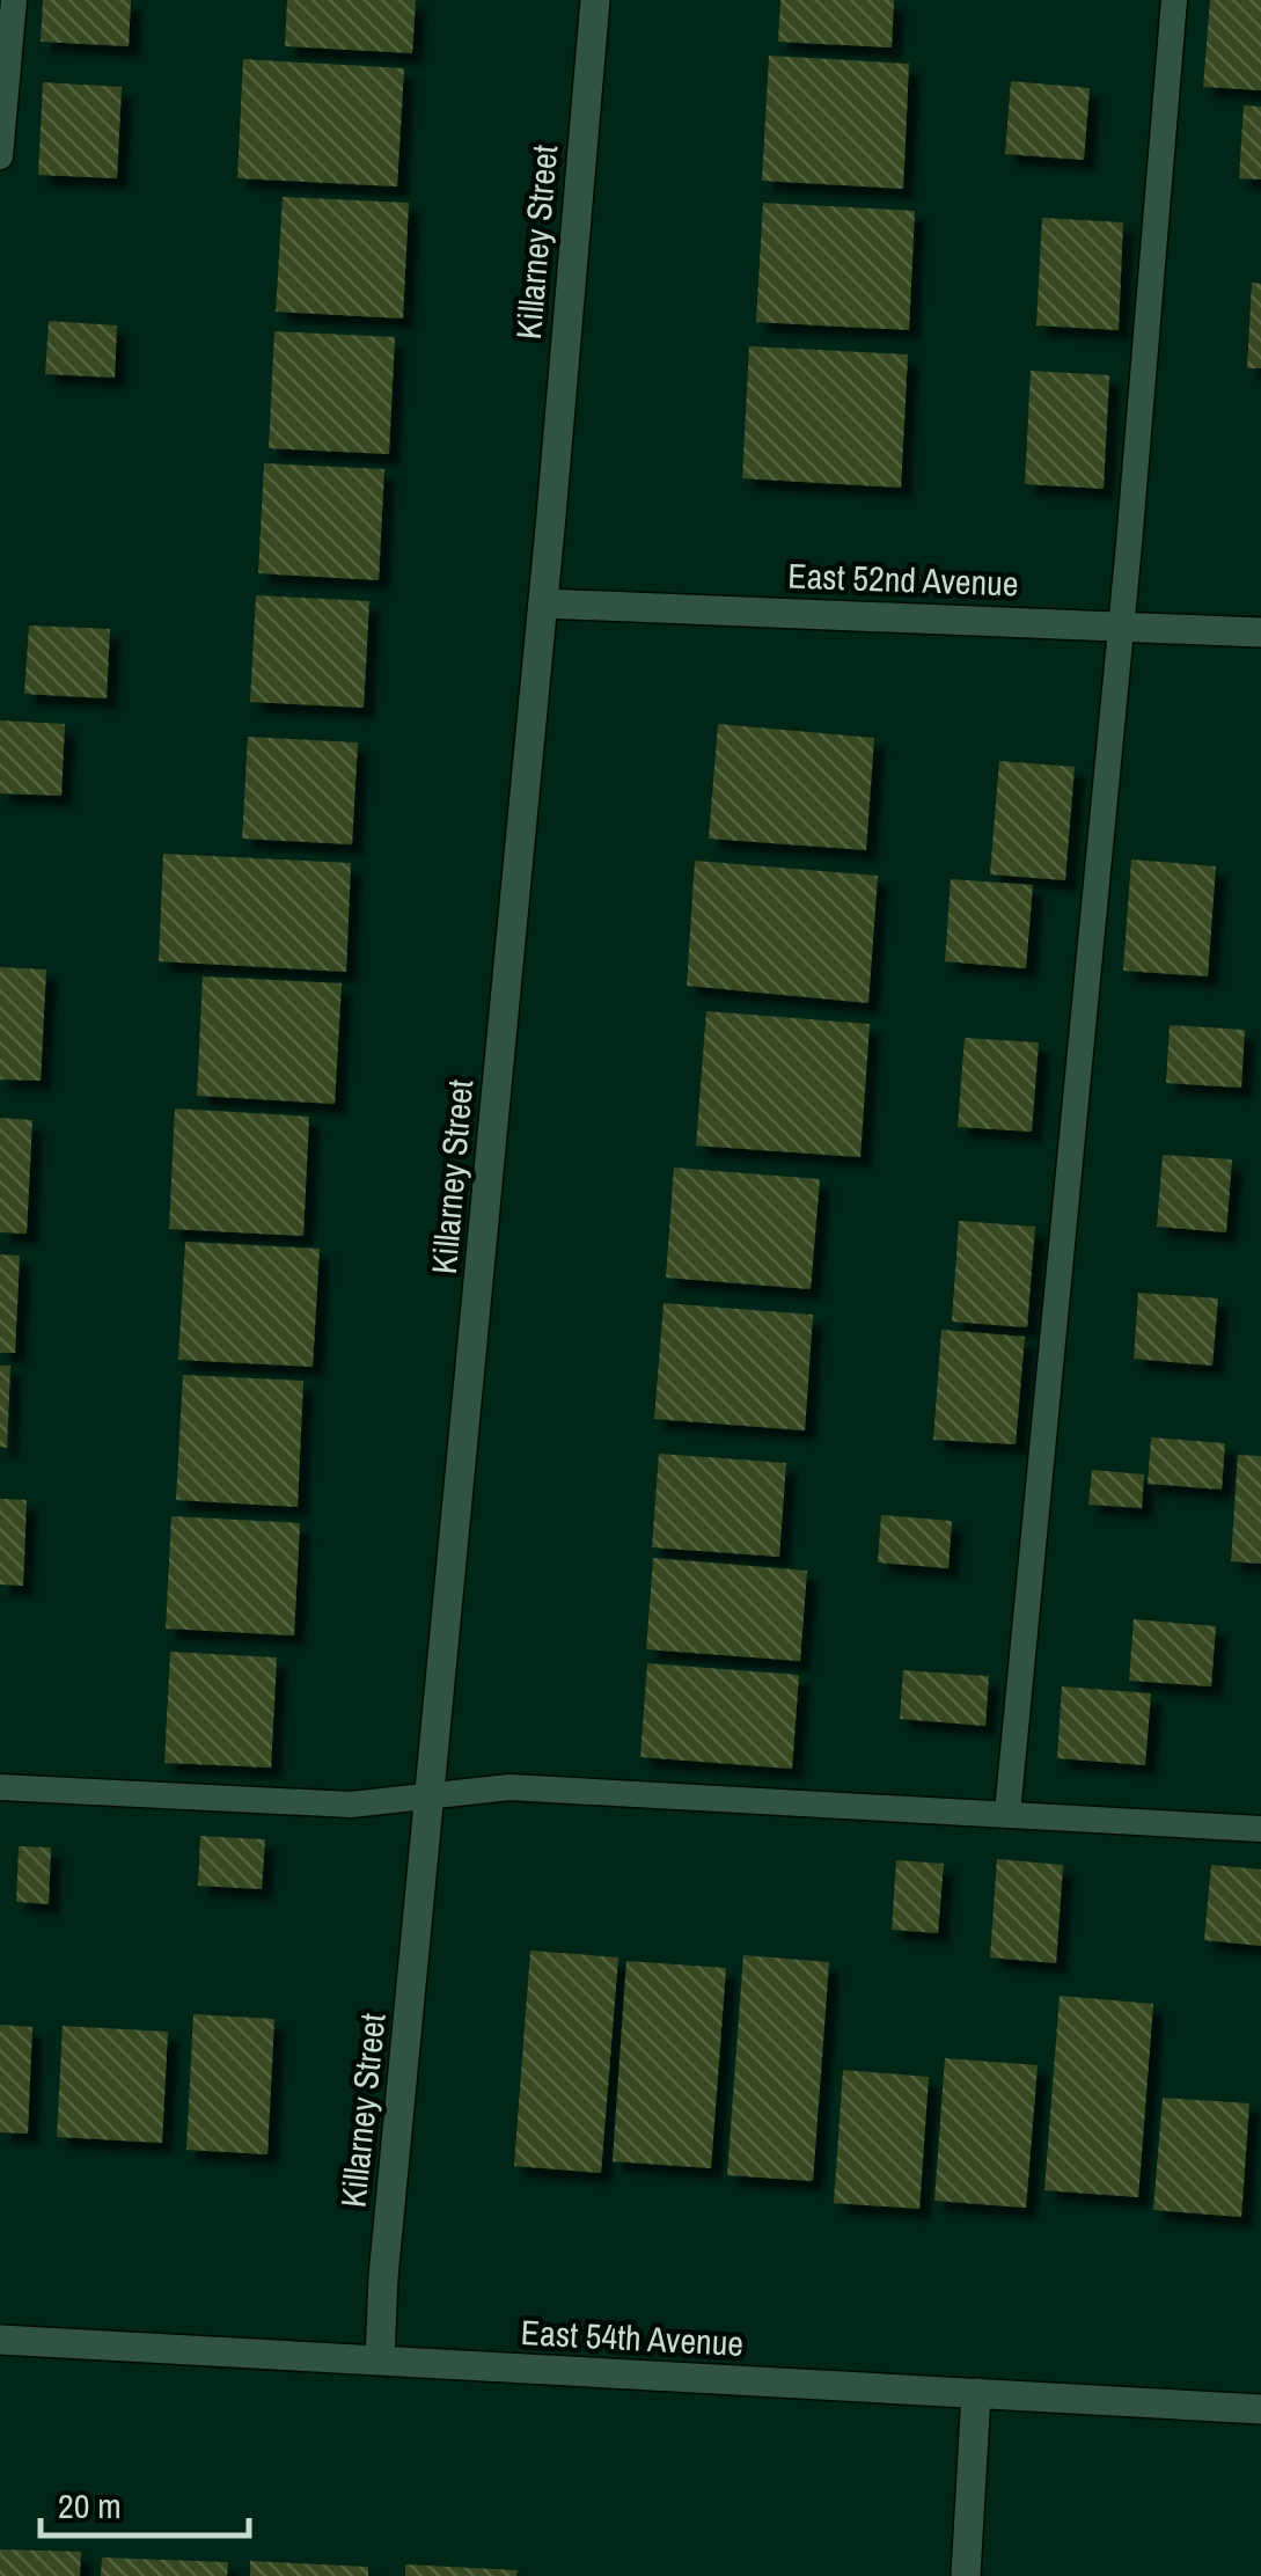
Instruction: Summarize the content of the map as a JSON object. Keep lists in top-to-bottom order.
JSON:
{
  "streets": {
    "street": ["Killarney Street", "East 52nd Avenue", "East 54th Avenue"]
  },
  "crossings": [
    ["Killarney Street", "East 52nd Avenue"],
    ["Killarney Street", "East 54th Avenue"]
  ],
  "scale_bar": "20 m"
}
